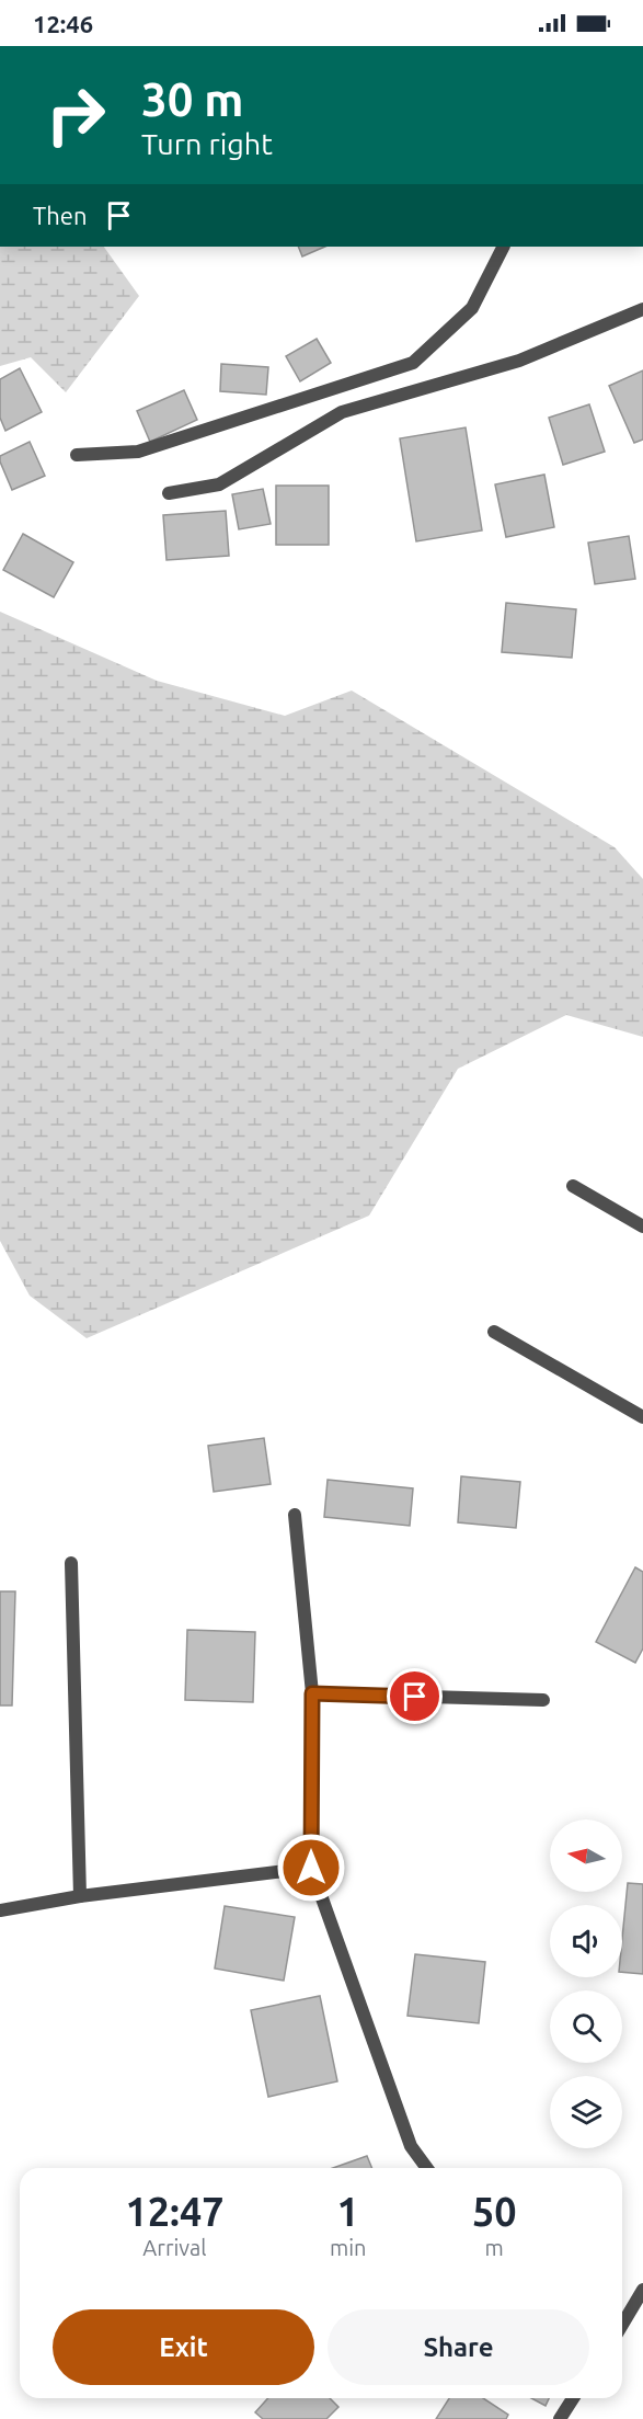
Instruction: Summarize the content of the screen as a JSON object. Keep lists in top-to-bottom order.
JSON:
{
  "north": "left",
  "page": {
    "status": "12:46",
    "turn": ["30 m", "Turn right"],
    "then": "Then",
    "eta": [
      "12:47",
      "Arrival",
      "1",
      "min",
      "50",
      "m"
    ],
    "buttons": ["Exit", "Share"]
  }
}
